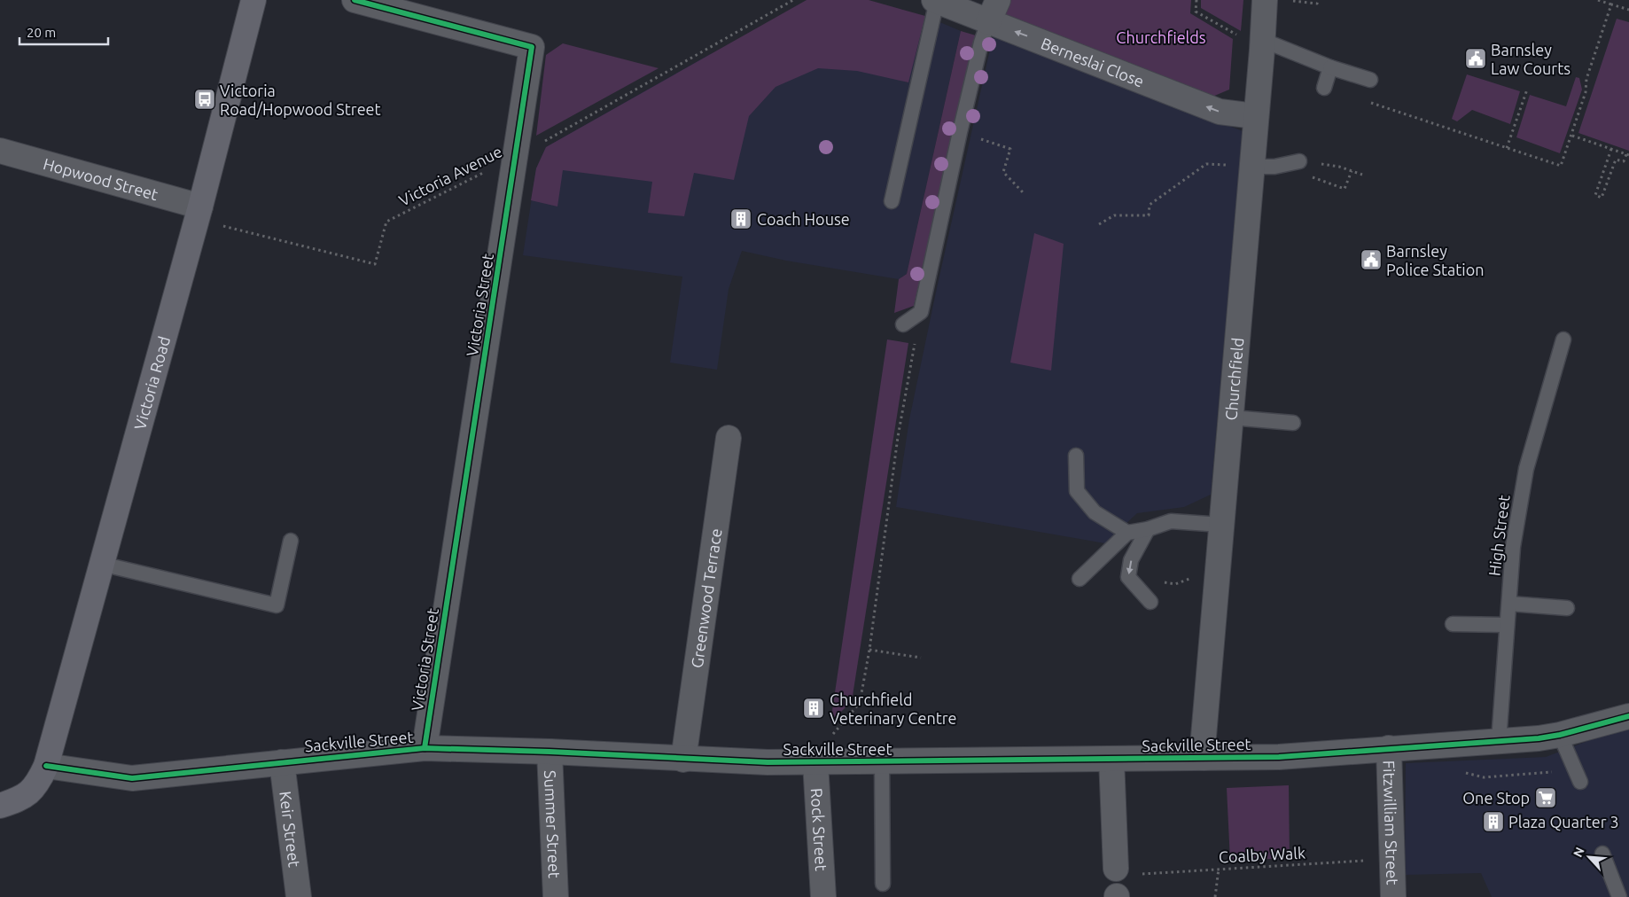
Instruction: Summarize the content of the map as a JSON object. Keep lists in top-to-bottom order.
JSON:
{
  "streets": {
    "street": [
      "Berneslai Close",
      "Hopwood Street",
      "Victoria Street",
      "Churchfield",
      "Victoria Road",
      "Greenwood Terrace",
      "Sackville Street",
      "Fitzwilliam Street",
      "Summer Street",
      "Keir Street",
      "Rock Street"
    ],
    "lane": ["High Street"],
    "path": ["Victoria Avenue", "Coalby Walk"]
  },
  "crossings": [
    ["Berneslai Close", "Churchfield"],
    ["Victoria Avenue", "Hopwood Street"],
    ["Victoria Avenue", "Victoria Street"],
    ["Victoria Avenue", "Victoria Road"],
    ["Hopwood Street", "Victoria Road"],
    ["Victoria Street", "Sackville Street"],
    ["Churchfield", "Sackville Street"],
    ["Victoria Road", "Sackville Street"],
    ["High Street", "Sackville Street"],
    ["Greenwood Terrace", "Sackville Street"],
    ["Sackville Street", "Fitzwilliam Street"],
    ["Sackville Street", "Summer Street"],
    ["Sackville Street", "Keir Street"],
    ["Sackville Street", "Rock Street"],
    ["Fitzwilliam Street", "Coalby Walk"]
  ],
  "one_way": ["Berneslai Close"],
  "parks": ["Churchfields"],
  "places": {
    "public building": ["Barnsley Law Courts", "Barnsley Police Station"],
    "bus stop": ["Victoria Road/Hopwood Street"],
    "building": ["Coach House", "Churchfield Veterinary Centre", "Plaza Quarter 3"],
    "supermarket": ["One Stop"]
  },
  "scale_bar": "20 m",
  "north": "top left"
}
